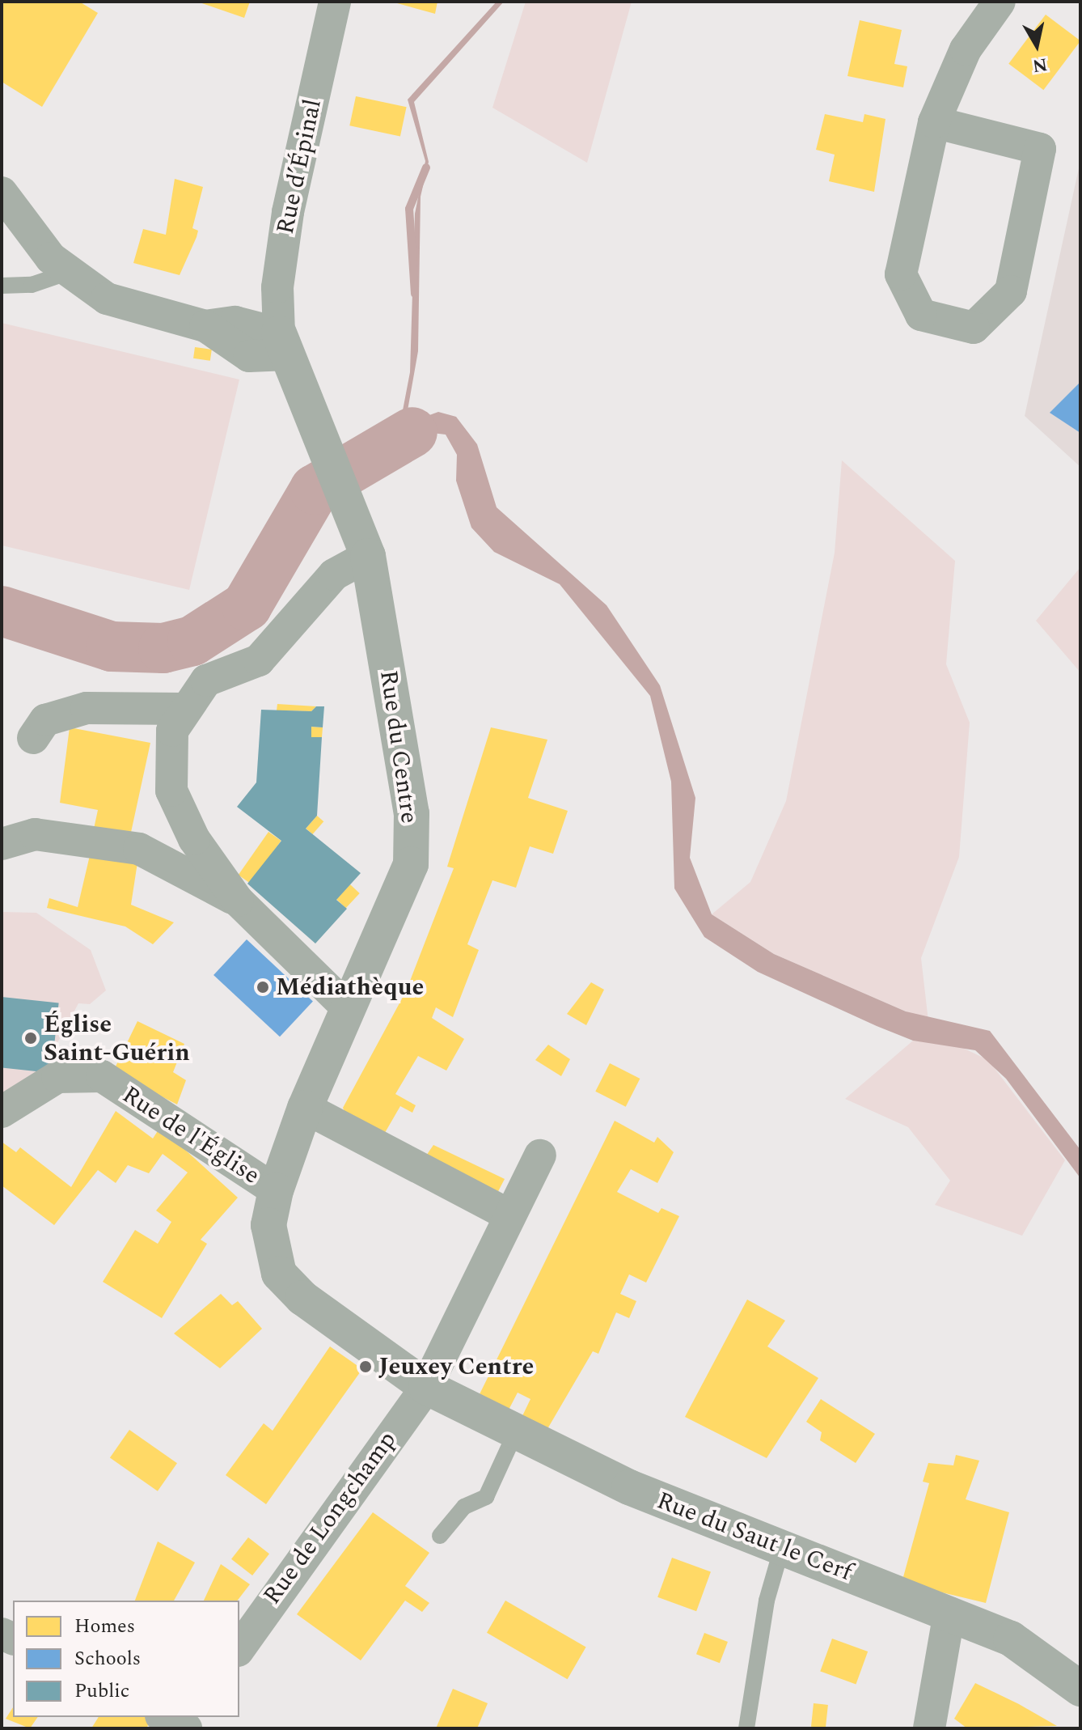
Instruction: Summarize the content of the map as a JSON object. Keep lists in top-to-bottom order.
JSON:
{
  "streets": {
    "street": [
      "Rue d’Épinal",
      "Rue du Centre",
      "Rue de l'Église",
      "Rue de Longchamp",
      "Rue du Saut le Cerf"
    ]
  },
  "crossings": [
    ["Rue d’Épinal", "Rue du Centre"],
    ["Rue du Centre", "Rue de l'Église"],
    ["Rue du Centre", "Rue de Longchamp"],
    ["Rue du Centre", "Rue du Saut le Cerf"],
    ["Rue de Longchamp", "Rue du Saut le Cerf"]
  ],
  "places": ["Médiathèque", "Église Saint-Guérin", "Jeuxey Centre"],
  "legend": ["Homes", "Schools", "Public"],
  "north": "bottom"
}
